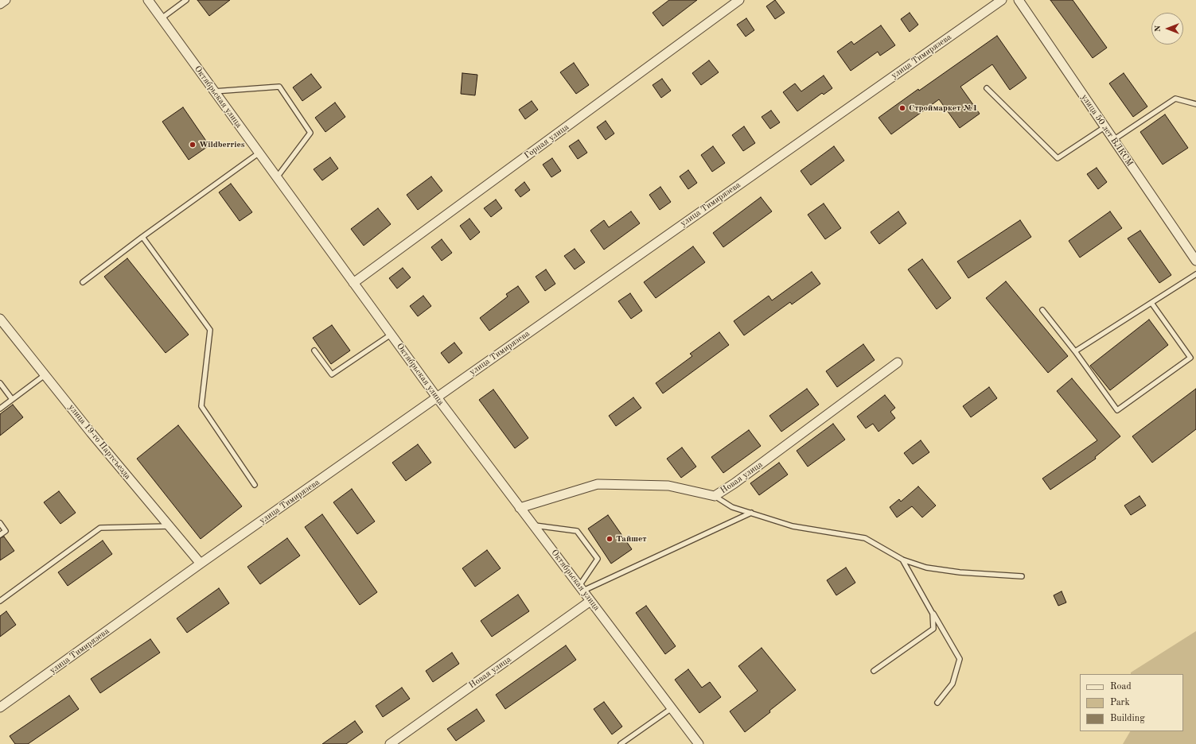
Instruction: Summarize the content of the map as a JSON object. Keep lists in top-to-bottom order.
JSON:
{
  "streets": {
    "street": [
      "улица Тимирязева",
      "Октябрьская улица",
      "улица 50 лет ВЛКСМ",
      "Горная улица",
      "улица 19-го Партсъезда",
      "Новая улица"
    ]
  },
  "crossings": [
    ["улица Тимирязева", "Октябрьская улица"],
    ["улица Тимирязева", "улица 19-го Партсъезда"],
    ["Октябрьская улица", "Горная улица"],
    ["Октябрьская улица", "Новая улица"]
  ],
  "places": ["Строймаркет №1", "Wildberries", "Тайшет"],
  "legend": ["Road", "Park", "Building"],
  "north": "left"
}
